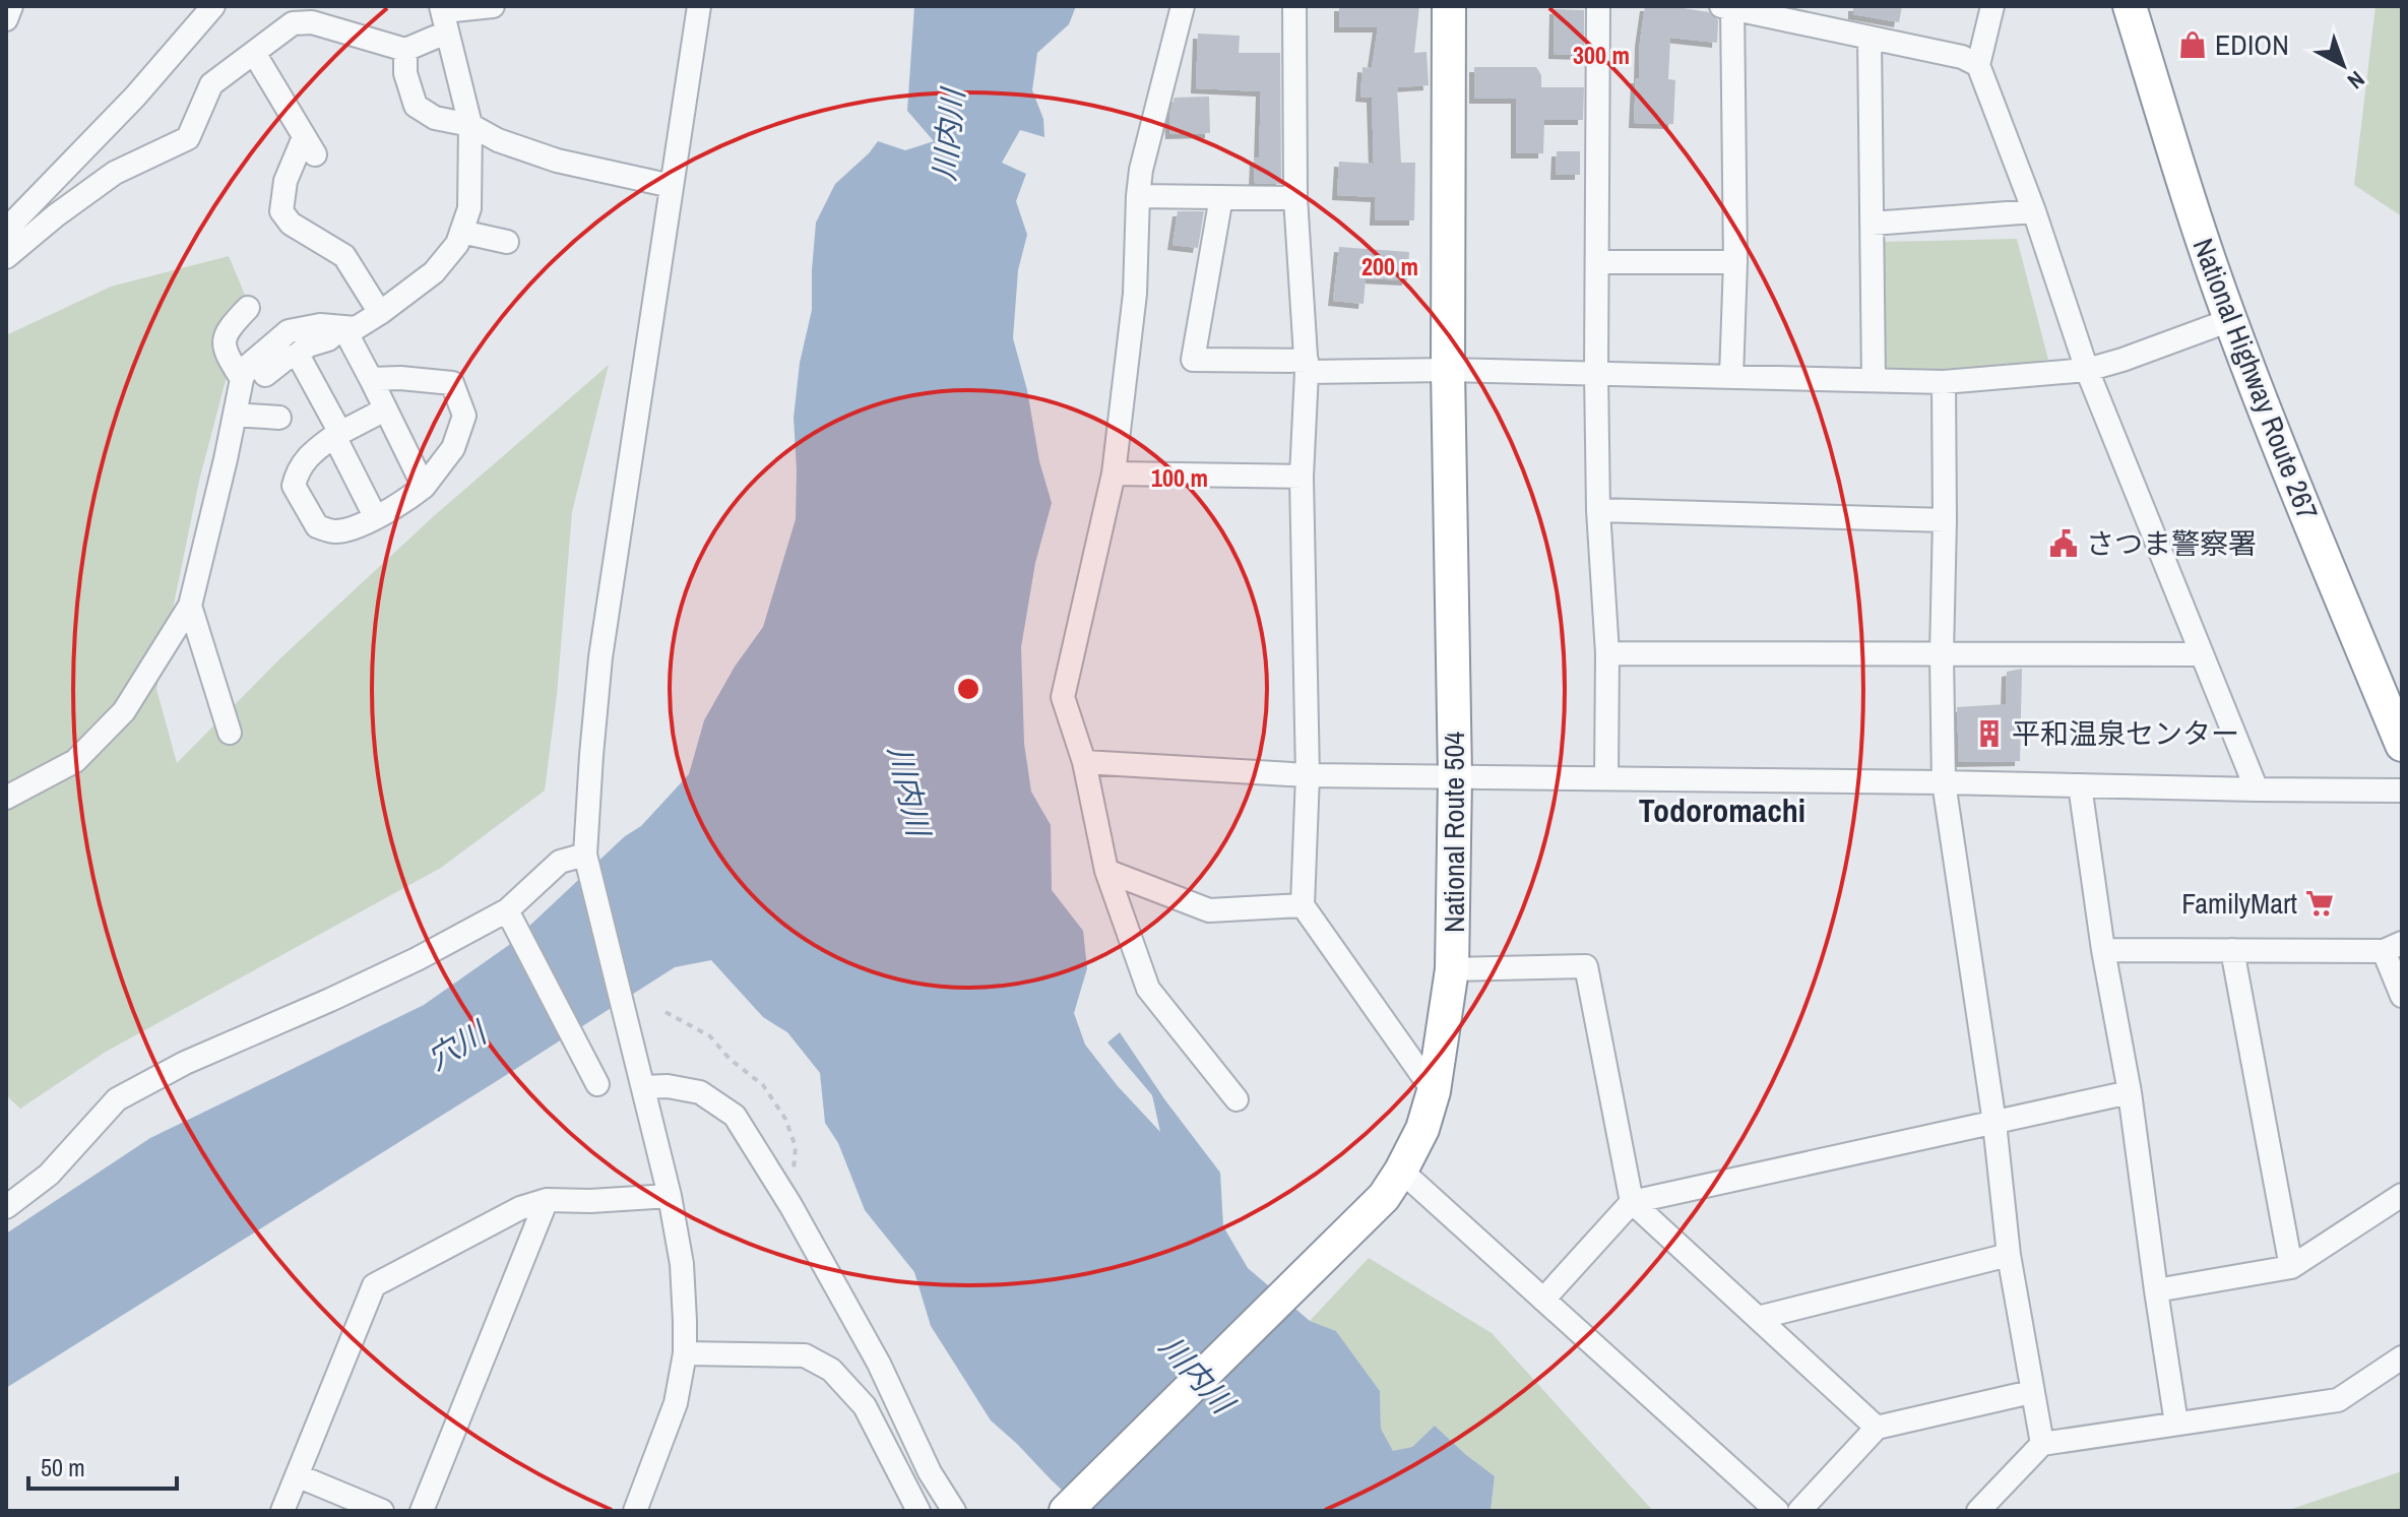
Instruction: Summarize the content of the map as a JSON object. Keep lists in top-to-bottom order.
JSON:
{
  "streets": {
    "highway": ["National Highway Route 267", "National Route 504"]
  },
  "districts": ["Todoromachi"],
  "water": ["川内川", "穴川"],
  "places": {
    "shop": ["EDION"],
    "public building": ["さつま警察署"],
    "building": ["平和温泉センター"],
    "supermarket": ["FamilyMart"]
  },
  "scale_bar": "50 m",
  "north": "bottom right",
  "rings": ["300 m", "200 m", "100 m"]
}
